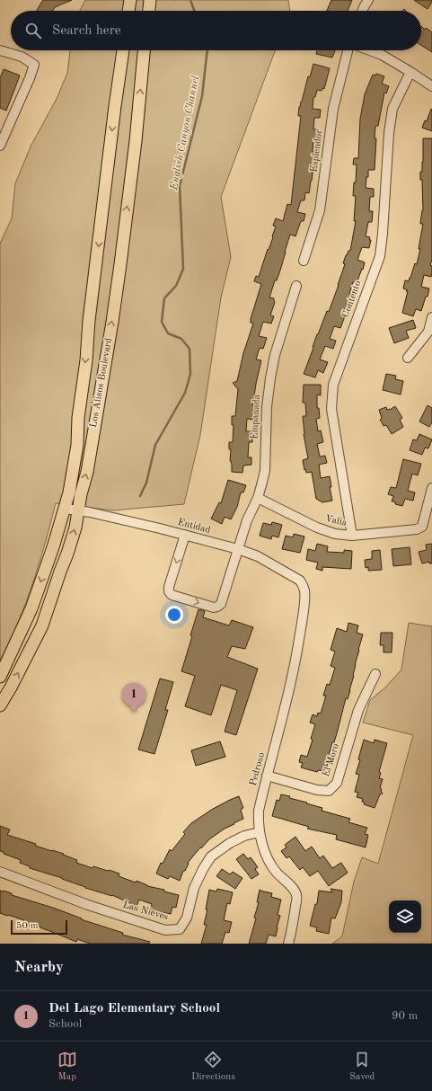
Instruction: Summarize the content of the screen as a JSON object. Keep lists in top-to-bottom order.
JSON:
{
  "streets": {
    "main road": ["Los Alisos Boulevard"],
    "street": [
      "Esplendor",
      "Contento",
      "Empanada",
      "Valia",
      "Entidad",
      "El Moro",
      "Pedroso",
      "Las Nieves"
    ]
  },
  "crossings": [
    ["Contento", "Valia"],
    ["Los Alisos Boulevard", "Entidad"],
    ["Empanada", "Valia"],
    ["Empanada", "Entidad"],
    ["Entidad", "Pedroso"],
    ["El Moro", "Pedroso"],
    ["Pedroso", "Las Nieves"]
  ],
  "water": ["English Canyon Channel"],
  "scale_bar": "50 m",
  "page": {
    "search": "Search here",
    "pins": "1",
    "scale": "50 m",
    "heading": "Nearby",
    "list": [
      {
        "mark": "1",
        "name": "Del Lago Elementary School",
        "note": "School",
        "value": "90 m"
      }
    ],
    "nav": ["Map", "Directions", "Saved"]
  }
}
